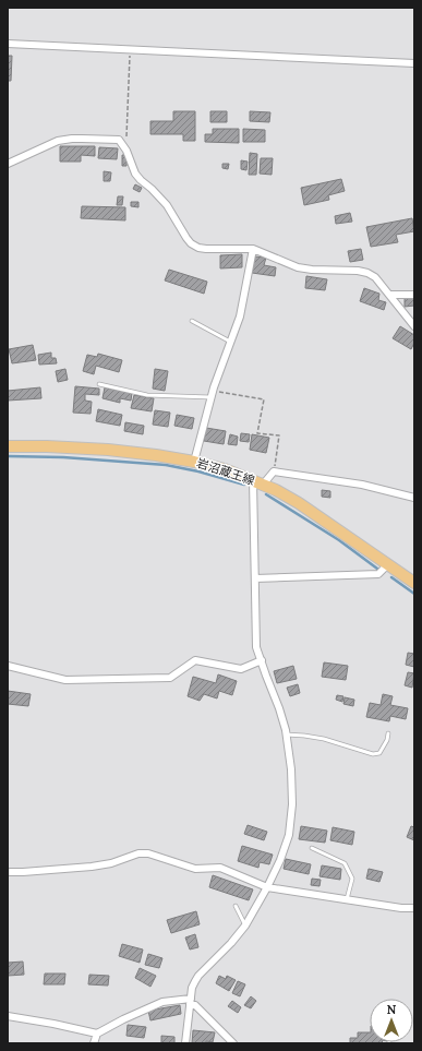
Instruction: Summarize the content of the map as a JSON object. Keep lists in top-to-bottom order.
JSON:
{
  "streets": {
    "main road": ["岩沼蔵王線"]
  },
  "north": "top"
}
